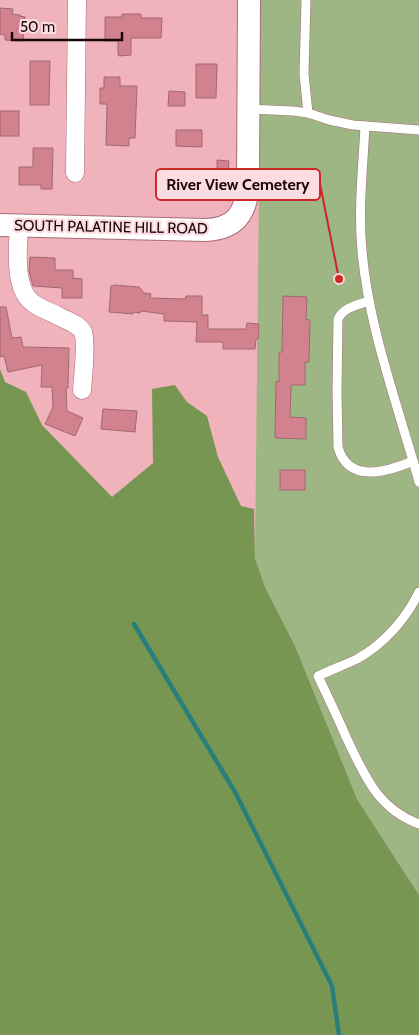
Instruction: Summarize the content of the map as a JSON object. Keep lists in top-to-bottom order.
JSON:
{
  "streets": {
    "street": ["SOUTH PALATINE HILL ROAD"]
  },
  "places": ["River View Cemetery"],
  "scale_bar": "50 m"
}
